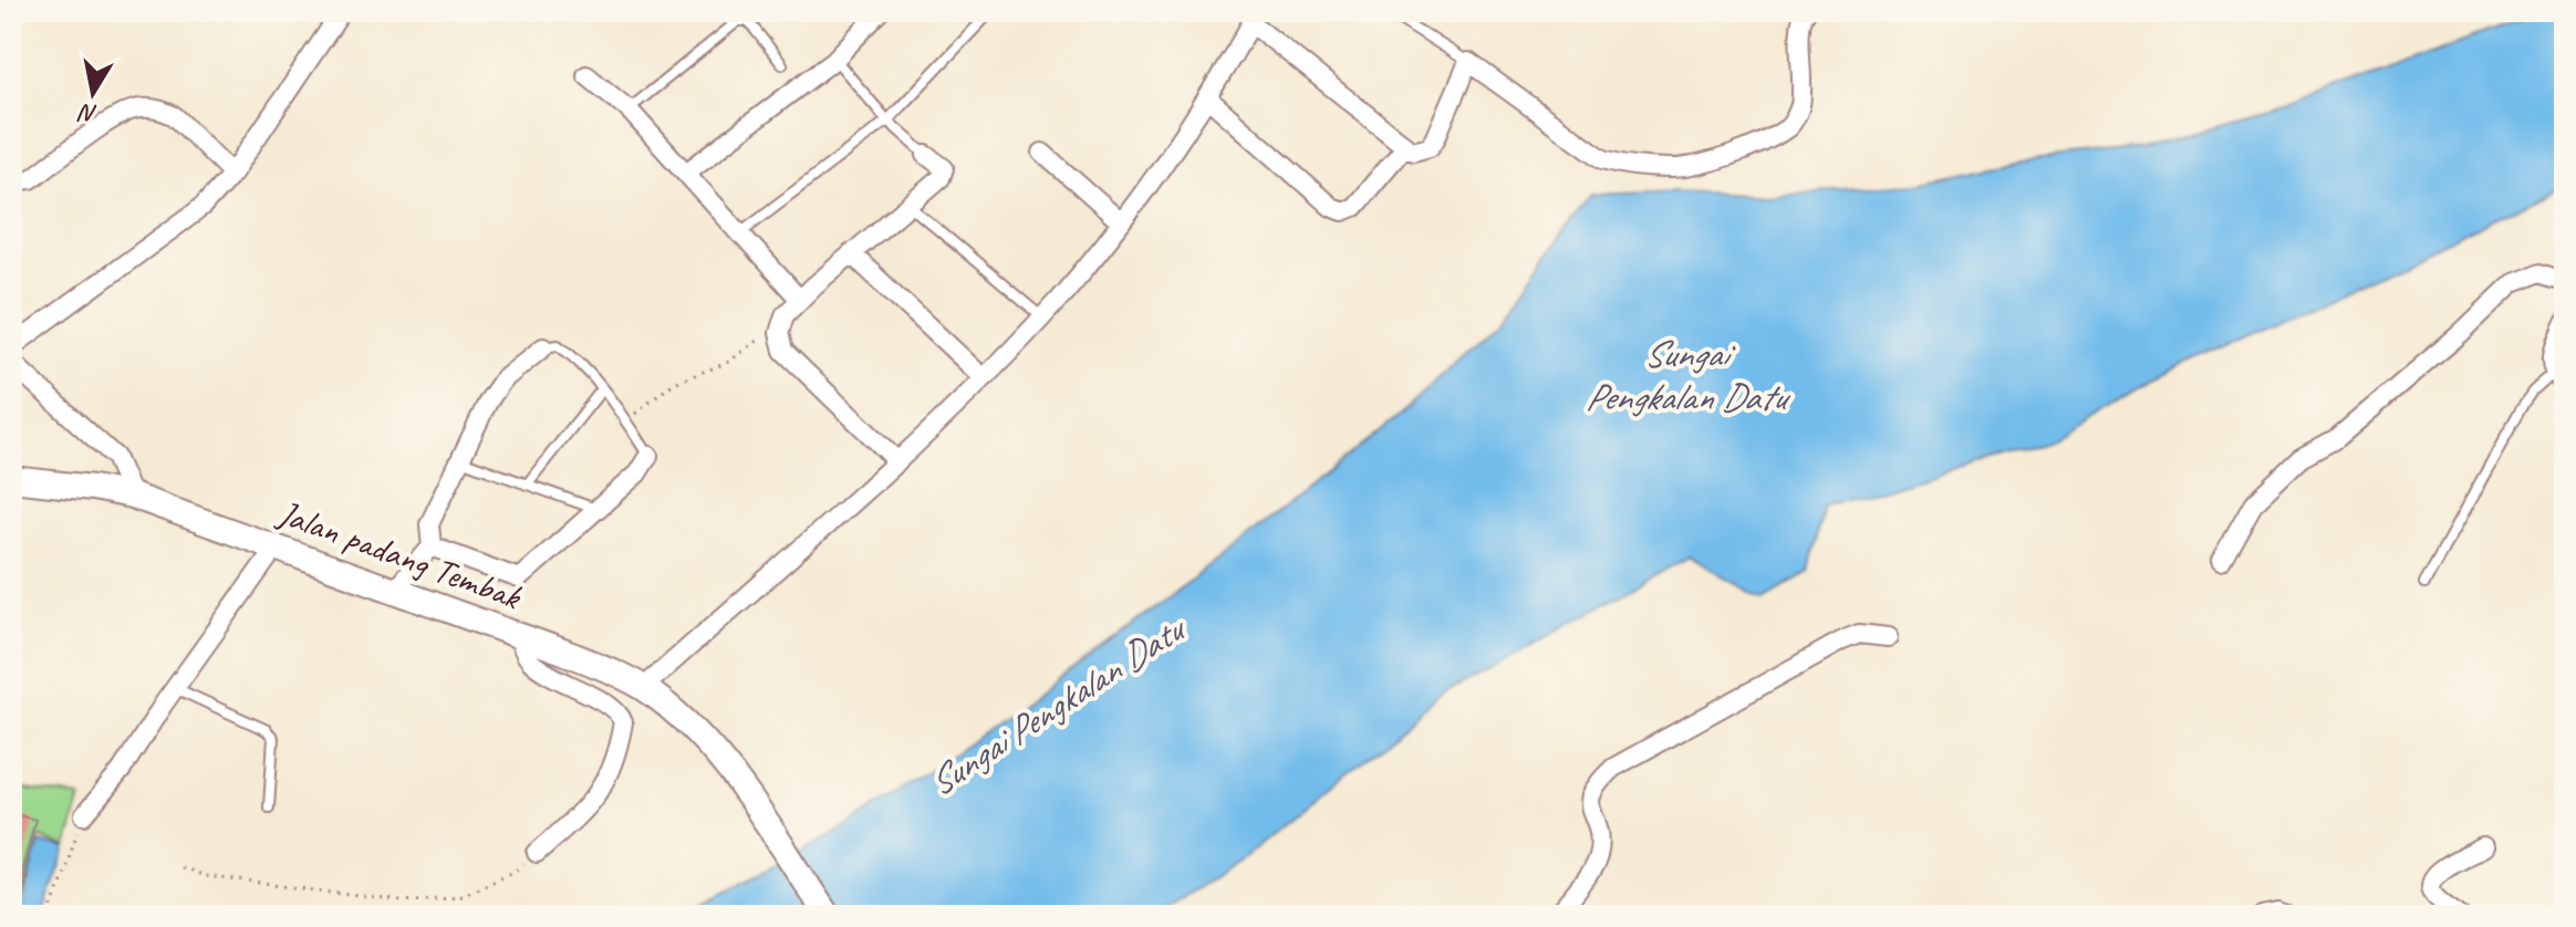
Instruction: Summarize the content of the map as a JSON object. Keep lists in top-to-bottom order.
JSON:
{
  "streets": {
    "main road": ["Jalan padang Tembak"]
  },
  "water": ["Sungai Pengkalan Datu"],
  "north": "bottom"
}
